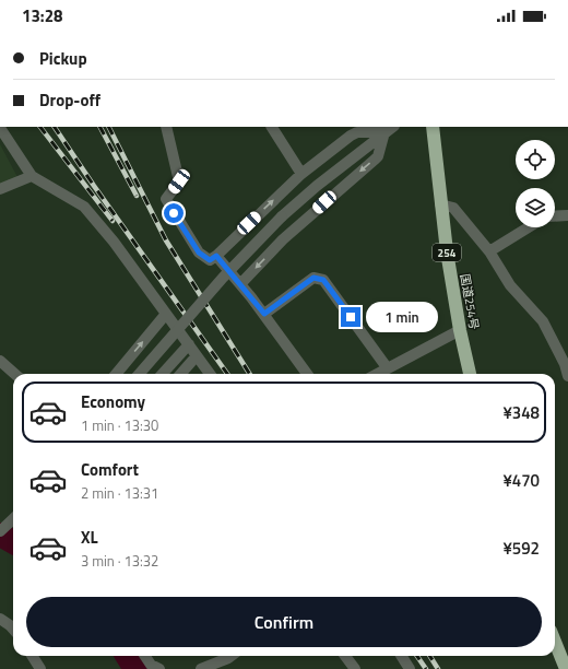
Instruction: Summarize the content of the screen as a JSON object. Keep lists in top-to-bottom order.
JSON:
{
  "streets": {
    "highway": ["254", "国道254号"]
  },
  "page": {
    "status": "13:28",
    "banner": ["Pickup", "Drop-off"],
    "bubble": "1 min",
    "list": [
      {
        "name": "Economy",
        "note": "1 min · 13:30",
        "value": "¥348"
      },
      {
        "name": "Comfort",
        "note": "2 min · 13:31",
        "value": "¥470"
      },
      {
        "name": "XL",
        "note": "3 min · 13:32",
        "value": "¥592"
      }
    ],
    "buttons": "Confirm"
  }
}
